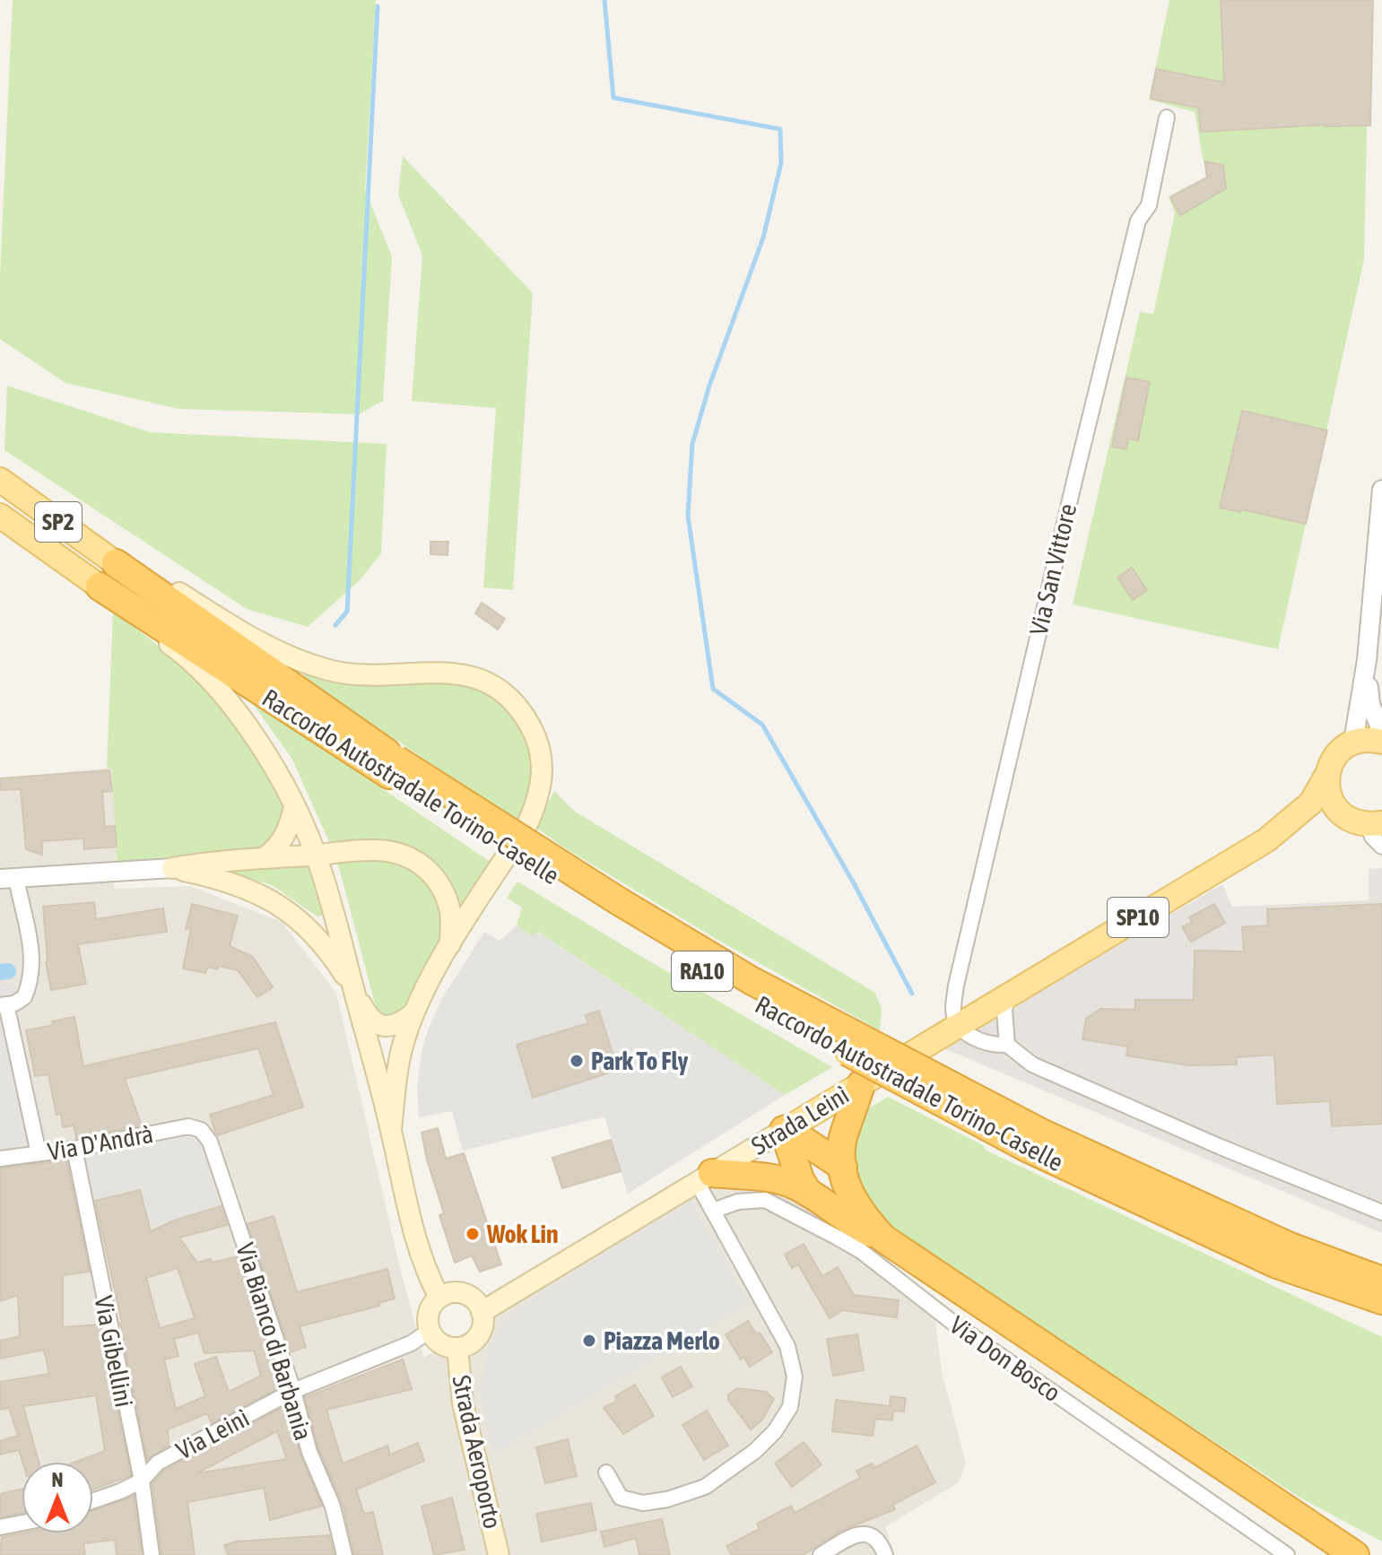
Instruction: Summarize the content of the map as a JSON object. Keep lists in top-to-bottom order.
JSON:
{
  "streets": {
    "highway": ["Raccordo Autostradale Torino-Caselle", "RA10"],
    "main road": [
      "SP2",
      "SP10",
      "Strada Leinì",
      "Strada Aeroporto"
    ],
    "street": [
      "Via San Vittore",
      "Via D'Andrà",
      "Via Bianco di Barbania",
      "Via Gibellini",
      "Via Don Bosco",
      "Via Leinì"
    ]
  },
  "crossings": [
    ["SP2", "Raccordo Autostradale Torino-Caselle"],
    ["SP2", "Strada Leinì"],
    ["SP2", "Via Leinì"],
    ["SP2", "Strada Aeroporto"],
    ["Via San Vittore", "Strada Leinì"],
    ["SP10", "Strada Leinì"],
    ["Strada Leinì", "Via Leinì"],
    ["Strada Leinì", "Strada Aeroporto"],
    ["Via D'Andrà", "Via Bianco di Barbania"],
    ["Via D'Andrà", "Via Gibellini"],
    ["Via Bianco di Barbania", "Via Leinì"],
    ["Via Gibellini", "Via Leinì"],
    ["Via Leinì", "Strada Aeroporto"]
  ],
  "places": ["Park To Fly", "Wok Lin", "Piazza Merlo"],
  "north": "top"
}
